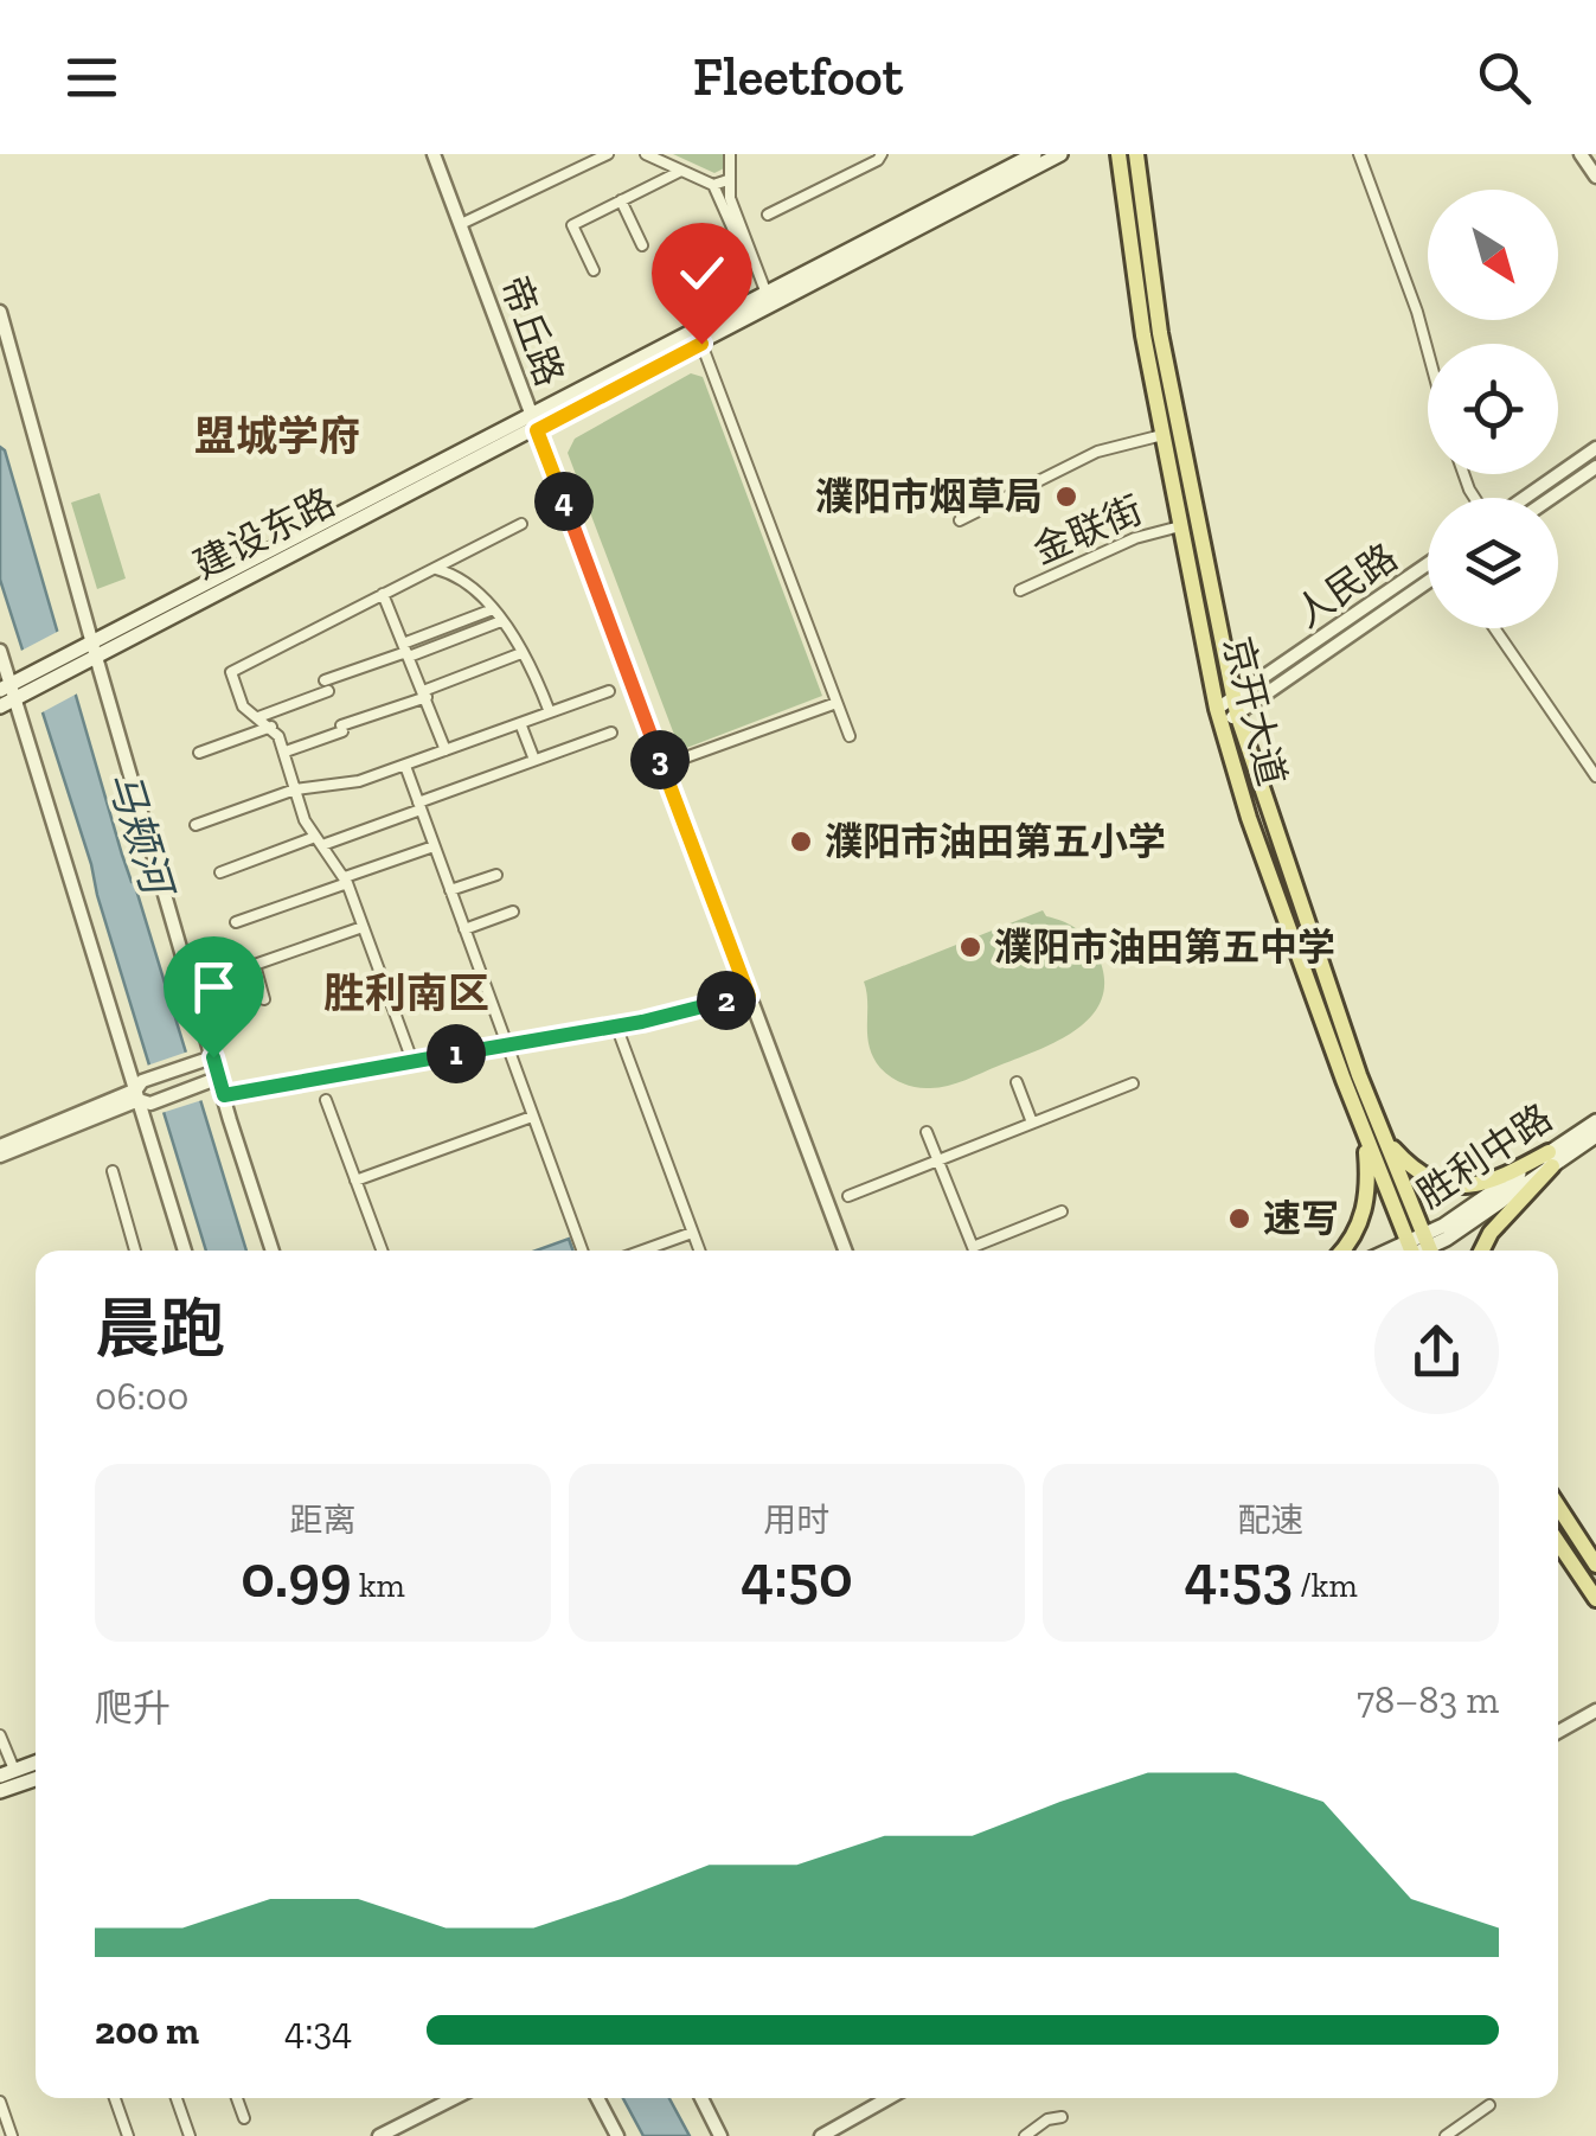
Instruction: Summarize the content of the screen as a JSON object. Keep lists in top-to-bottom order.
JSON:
{
  "streets": {
    "main road": ["建设东路", "京开大道", "胜利中路"],
    "street": ["帝丘路", "金联街", "人民路"]
  },
  "crossings": [
    ["帝丘路", "建设东路"],
    ["金联街", "京开大道"],
    ["人民路", "京开大道"]
  ],
  "districts": ["盟城学府", "胜利南区"],
  "water": ["马颊河"],
  "places": [
    "濮阳市烟草局",
    "濮阳市油田第五小学",
    "濮阳市油田第五中学",
    "速写"
  ],
  "north": "bottom right",
  "page": {
    "header": "Fleetfoot",
    "pins": [
      "4",
      "3",
      "2",
      "1"
    ],
    "heading": ["晨跑", "06:00"],
    "stats": [
      ["距离", "0.99 km"],
      ["用时", "4:50"],
      ["配速", "4:53 /km"]
    ],
    "chart": ["爬升", "78–83 m"],
    "list": [
      {
        "name": "200 m",
        "note": "4:34"
      }
    ]
  }
}
